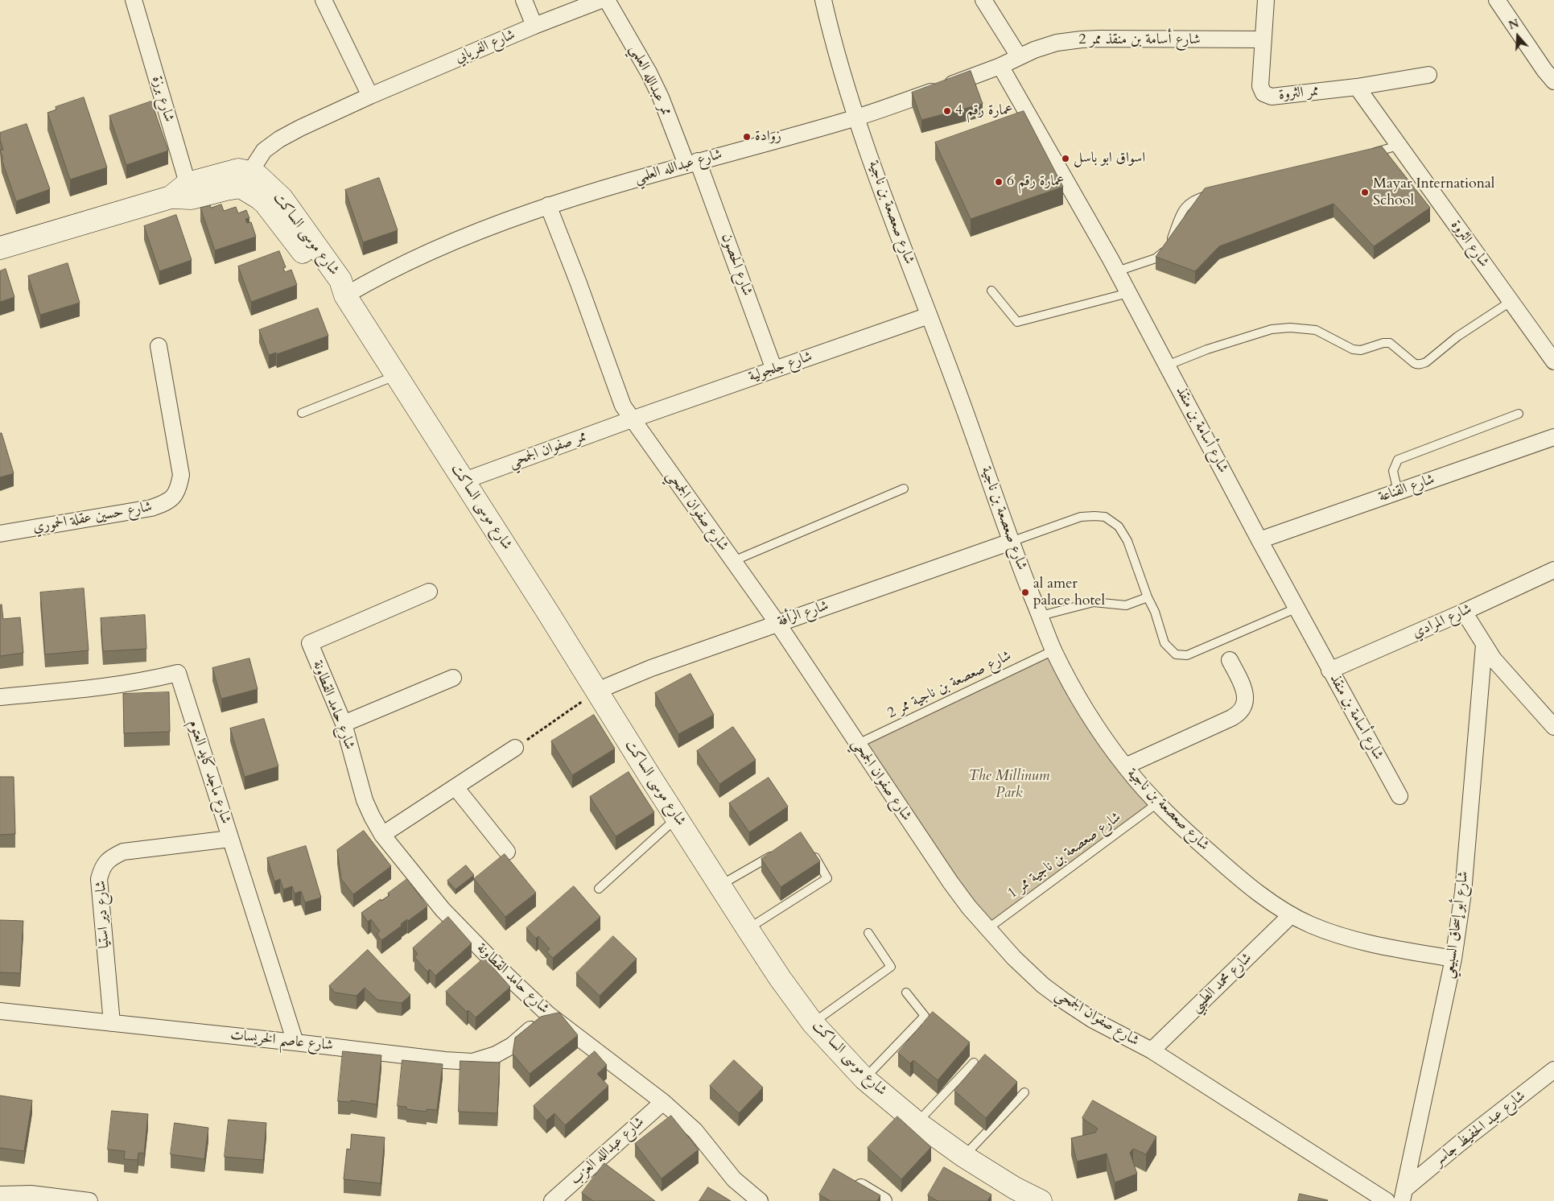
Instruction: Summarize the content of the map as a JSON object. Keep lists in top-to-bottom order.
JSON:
{
  "streets": {
    "street": [
      "شارع أسامة بن منقذ ممر 2",
      "شارع الفريابي",
      "ممر عبدالله العلمي",
      "ممر الثروة",
      "شارع برزة",
      "شارع عبدالله العلمي",
      "شارع صعصعة بن ناجية",
      "شارع موسى الساكت",
      "شارع الثروة",
      "شارع الحصون",
      "شارع جلجولية",
      "شارع أسامة بن منقذ",
      "ممر صفوان الجمحي",
      "شارع القناعة",
      "شارع صفوان الجمحي",
      "شارع حسين عقلة الحموري",
      "شارع الرأفة",
      "شارع المرادي",
      "شارع حامد القطاونة",
      "شارع ماجد كايد العتوم",
      "شارع دير استيا",
      "شارع أبو إسحاق السبيعي",
      "شارع محمد الطيبي",
      "شارع عاصم الخريسات",
      "شارع عبد الحفيظ جاسر",
      "شارع عبدالله العزب"
    ],
    "lane": ["شارع صعصعة بن ناجية ممر 2", "شارع صعصعة بن ناجية ممر 1"]
  },
  "crossings": [
    ["شارع أسامة بن منقذ ممر 2", "ممر الثروة"],
    ["شارع أسامة بن منقذ ممر 2", "شارع عبدالله العلمي"],
    ["شارع الفريابي", "شارع موسى الساكت"],
    ["ممر عبدالله العلمي", "شارع عبدالله العلمي"],
    ["ممر عبدالله العلمي", "شارع الحصون"],
    ["ممر الثروة", "شارع الثروة"],
    ["شارع عبدالله العلمي", "شارع صعصعة بن ناجية"],
    ["شارع عبدالله العلمي", "شارع موسى الساكت"],
    ["شارع عبدالله العلمي", "شارع الحصون"],
    ["شارع عبدالله العلمي", "شارع أسامة بن منقذ"],
    ["شارع عبدالله العلمي", "شارع صفوان الجمحي"],
    ["شارع صعصعة بن ناجية", "شارع جلجولية"],
    ["شارع صعصعة بن ناجية", "شارع الرأفة"],
    ["شارع صعصعة بن ناجية", "شارع صعصعة بن ناجية ممر 2"],
    ["شارع صعصعة بن ناجية", "شارع صعصعة بن ناجية ممر 1"],
    ["شارع صعصعة بن ناجية", "شارع أبو إسحاق السبيعي"],
    ["شارع صعصعة بن ناجية", "شارع محمد الطيبي"],
    ["شارع موسى الساكت", "ممر صفوان الجمحي"],
    ["شارع موسى الساكت", "شارع الرأفة"],
    ["شارع الحصون", "شارع جلجولية"],
    ["شارع جلجولية", "ممر صفوان الجمحي"],
    ["شارع جلجولية", "شارع صفوان الجمحي"],
    ["شارع أسامة بن منقذ", "شارع القناعة"],
    ["شارع أسامة بن منقذ", "شارع المرادي"],
    ["ممر صفوان الجمحي", "شارع صفوان الجمحي"],
    ["شارع صفوان الجمحي", "شارع الرأفة"],
    ["شارع صفوان الجمحي", "شارع صعصعة بن ناجية ممر 2"],
    ["شارع صفوان الجمحي", "شارع صعصعة بن ناجية ممر 1"],
    ["شارع صفوان الجمحي", "شارع محمد الطيبي"],
    ["شارع حامد القطاونة", "شارع عاصم الخريسات"],
    ["شارع حامد القطاونة", "شارع عبدالله العزب"],
    ["شارع ماجد كايد العتوم", "شارع دير استيا"],
    ["شارع ماجد كايد العتوم", "شارع عاصم الخريسات"],
    ["شارع دير استيا", "شارع عاصم الخريسات"],
    ["شارع أبو إسحاق السبيعي", "شارع عبد الحفيظ جاسر"]
  ],
  "parks": ["The Millinum Park"],
  "places": [
    "عمارة رقم 4",
    "زوادة",
    "اسواق ابو باسل",
    "عمارة رقم 6",
    "Mayar International School",
    "al amer palace hotel"
  ],
  "north": "top"
}
